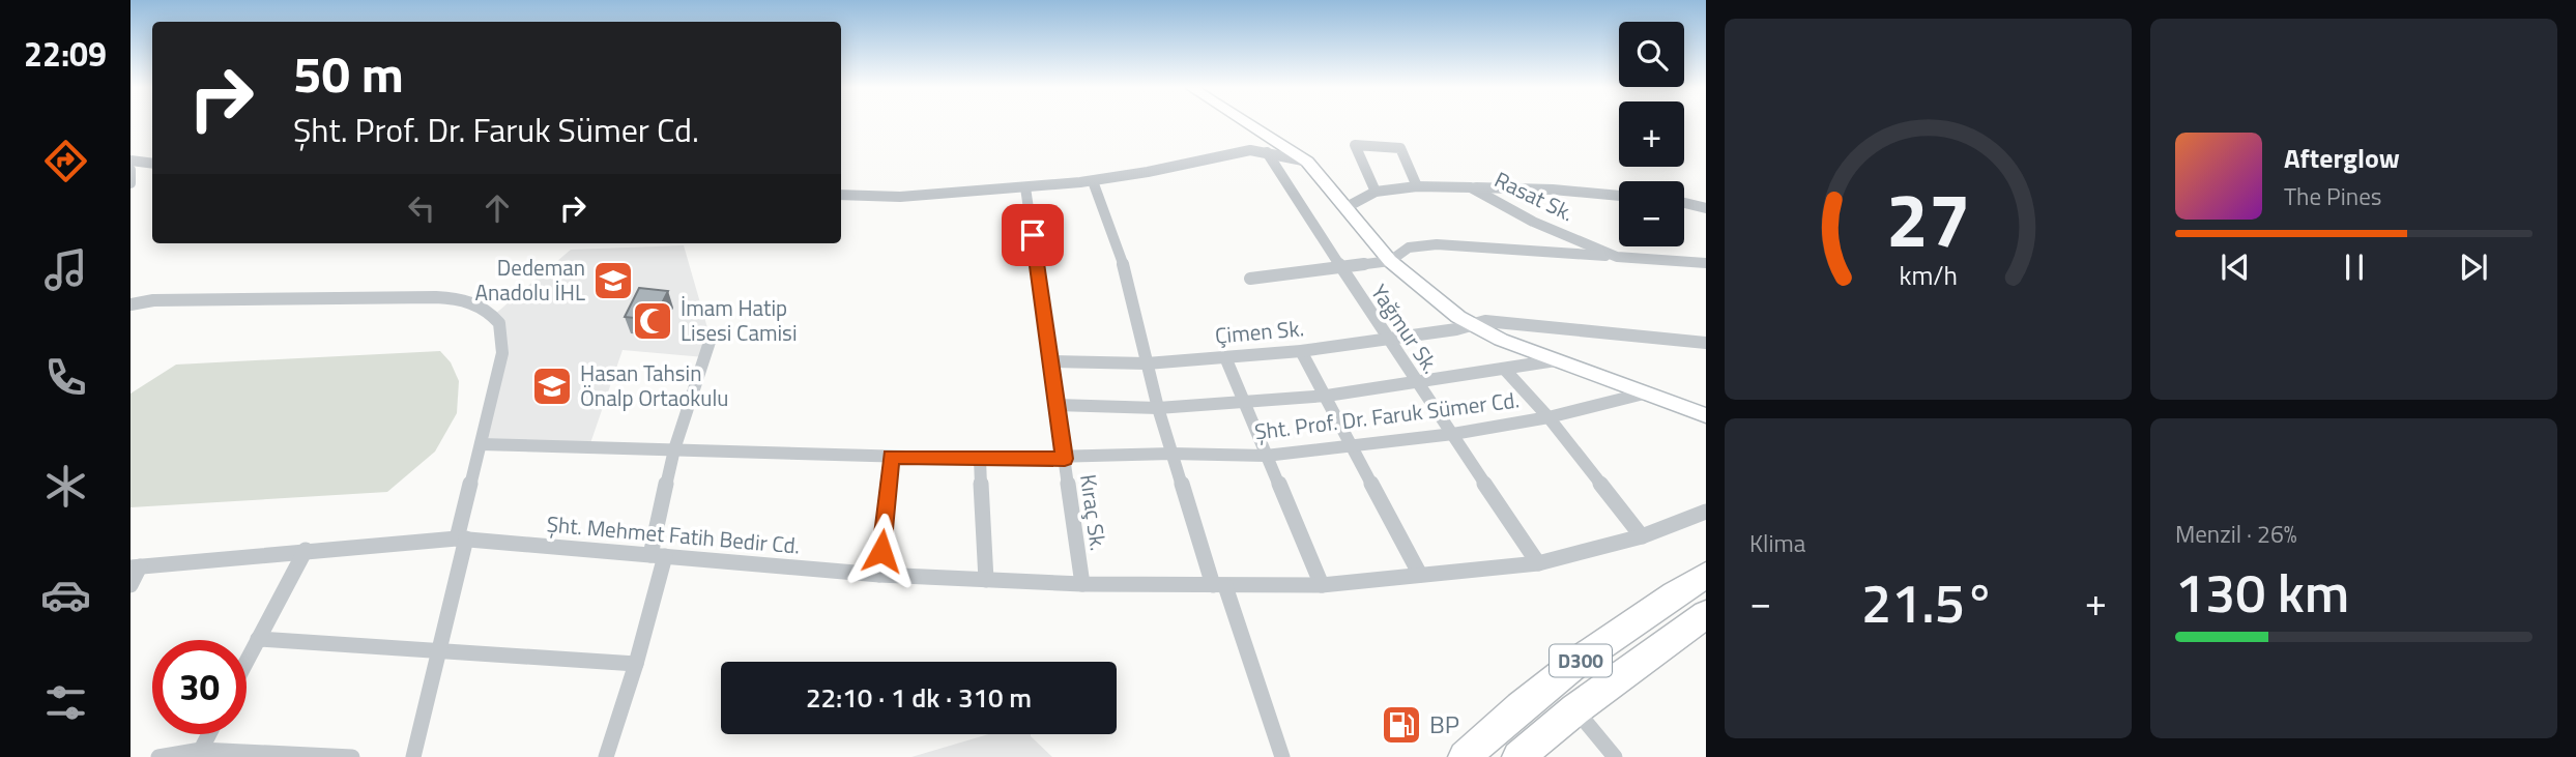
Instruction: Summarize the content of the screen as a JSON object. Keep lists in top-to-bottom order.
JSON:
{
  "streets": {
    "highway": ["D300"],
    "street": [
      "Rasat Sk.",
      "Yağmur Sk.",
      "Çimen Sk.",
      "Şht. Prof. Dr. Faruk Sümer Cd.",
      "Kıraç Sk.",
      "Şht. Mehmet Fatih Bedir Cd."
    ]
  },
  "crossings": [
    ["Yağmur Sk.", "Çimen Sk."],
    ["Yağmur Sk.", "Şht. Prof. Dr. Faruk Sümer Cd."],
    ["Yağmur Sk.", "Şht. Mehmet Fatih Bedir Cd."],
    ["Çimen Sk.", "Kıraç Sk."],
    ["Şht. Prof. Dr. Faruk Sümer Cd.", "Kıraç Sk."],
    ["Kıraç Sk.", "Şht. Mehmet Fatih Bedir Cd."]
  ],
  "places": {
    "school or university": ["Dedeman Anadolu İHL", "Hasan Tahsin Önalp Ortaokulu"],
    "mosque": ["İmam Hatip Lisesi Camisi"],
    "fuel station": ["BP"]
  },
  "page": {
    "tabs": "22:09",
    "map_buttons": ["+", "−"],
    "turn": ["50 m", "Şht. Prof. Dr. Faruk Sümer Cd."],
    "song": ["Afterglow", "The Pines"],
    "tile": [
      "Klima",
      ["Menzil · 26%", "130 km"]
    ],
    "heat": ["−", "21.5°", "+"],
    "limit": "30",
    "trip": "22:10 · 1 dk · 310 m",
    "gauge": ["27", "km/h"]
  }
}
